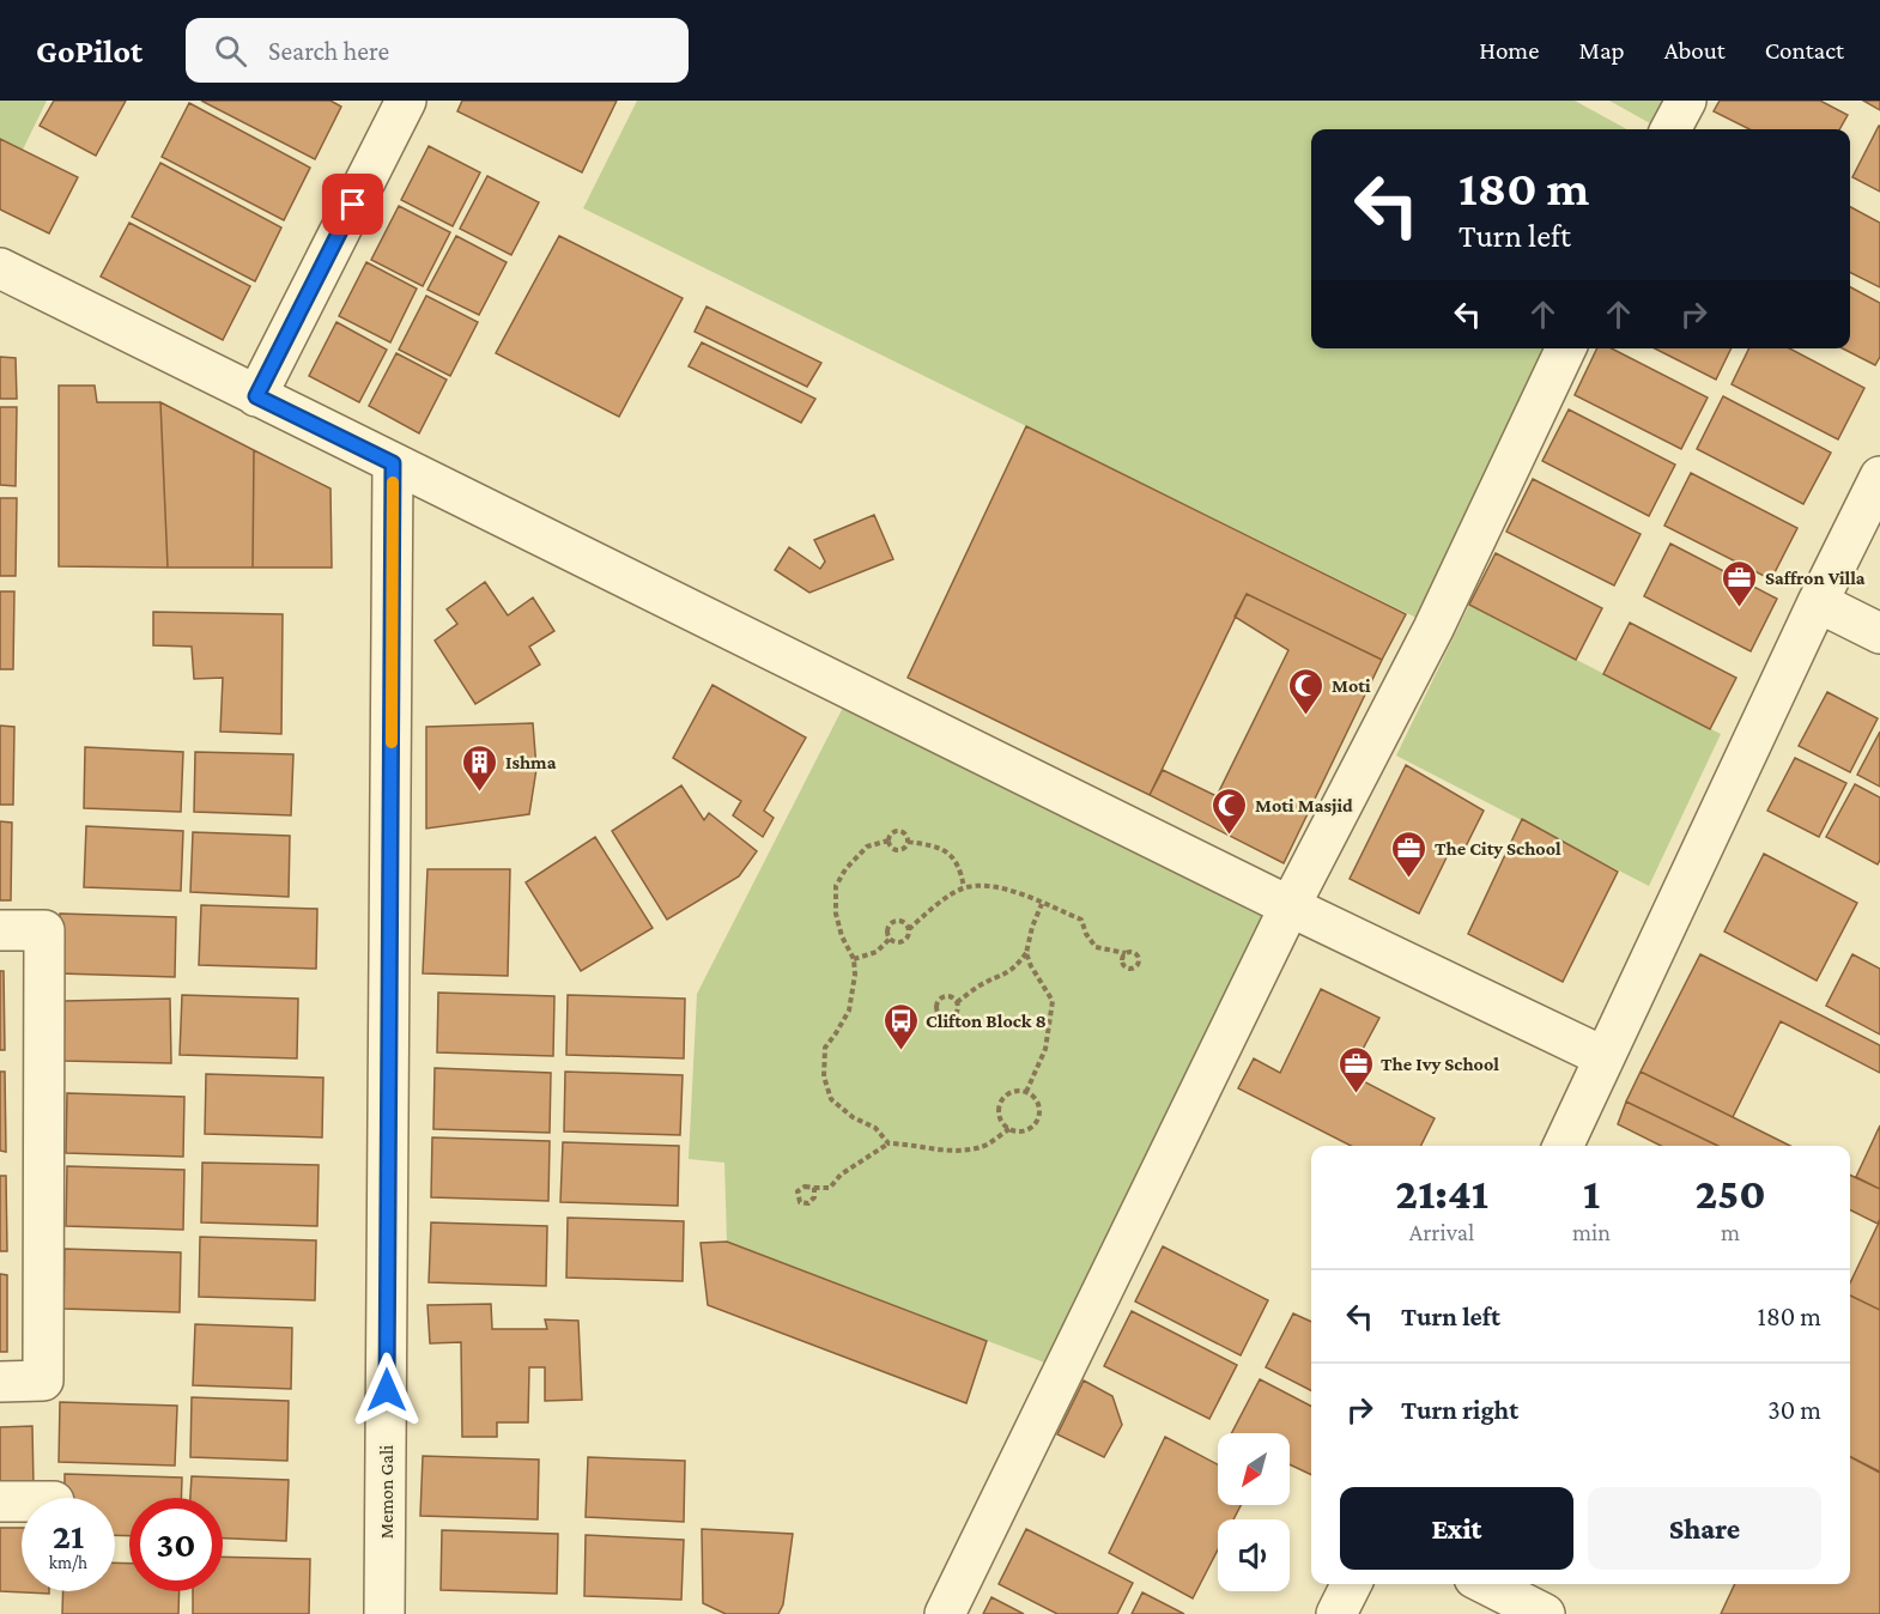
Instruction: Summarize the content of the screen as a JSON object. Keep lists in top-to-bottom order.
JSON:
{
  "streets": {
    "street": ["Memon Gali"]
  },
  "places": {
    "office": ["Saffron Villa", "The City School", "The Ivy School"],
    "mosque": ["Moti", "Moti Masjid"],
    "building": ["Ishma"],
    "bus stop": ["Clifton Block 8"]
  },
  "north": "bottom left",
  "page": {
    "header": "GoPilot",
    "search": "Search here",
    "nav": [
      "Home",
      "Map",
      "About",
      "Contact"
    ],
    "turn": ["180 m", "Turn left"],
    "eta": [
      "21:41",
      "Arrival",
      "1",
      "min",
      "250",
      "m"
    ],
    "list": [
      {
        "name": "Turn left",
        "value": "180 m"
      },
      {
        "name": "Turn right",
        "value": "30 m"
      }
    ],
    "buttons": ["Exit", "Share"],
    "speed": "21 km/h",
    "limit": "30"
  }
}
